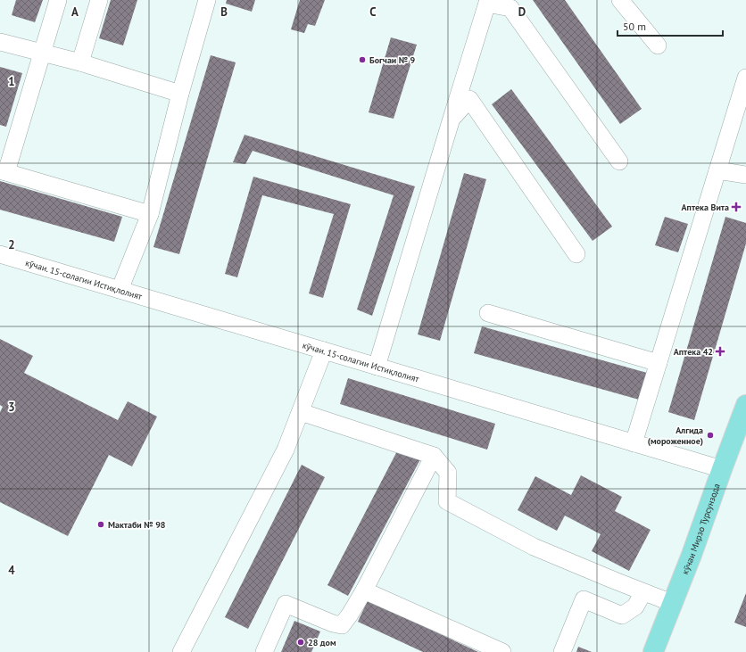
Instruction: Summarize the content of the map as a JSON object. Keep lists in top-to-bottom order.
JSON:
{
  "streets": {
    "main road": ["кӯчаи Мирзо Турсунзода"],
    "street": ["кӯчаи. 15-солагии Истиқлолият"]
  },
  "crossings": [
    ["кӯчаи. 15-солагии Истиқлолият", "кӯчаи Мирзо Турсунзода"]
  ],
  "places": {
    "other": [
      "Богчаи № 9",
      "Алгида (мороженное)",
      "Мактаби № 98",
      "28 дом"
    ],
    "health": ["Аптека Вита", "Аптека 42"]
  },
  "scale_bar": "50 m",
  "grid": {
    "columns": [
      "A",
      "B",
      "C",
      "D"
    ],
    "rows": [
      "1",
      "2",
      "3",
      "4"
    ]
  }
}
